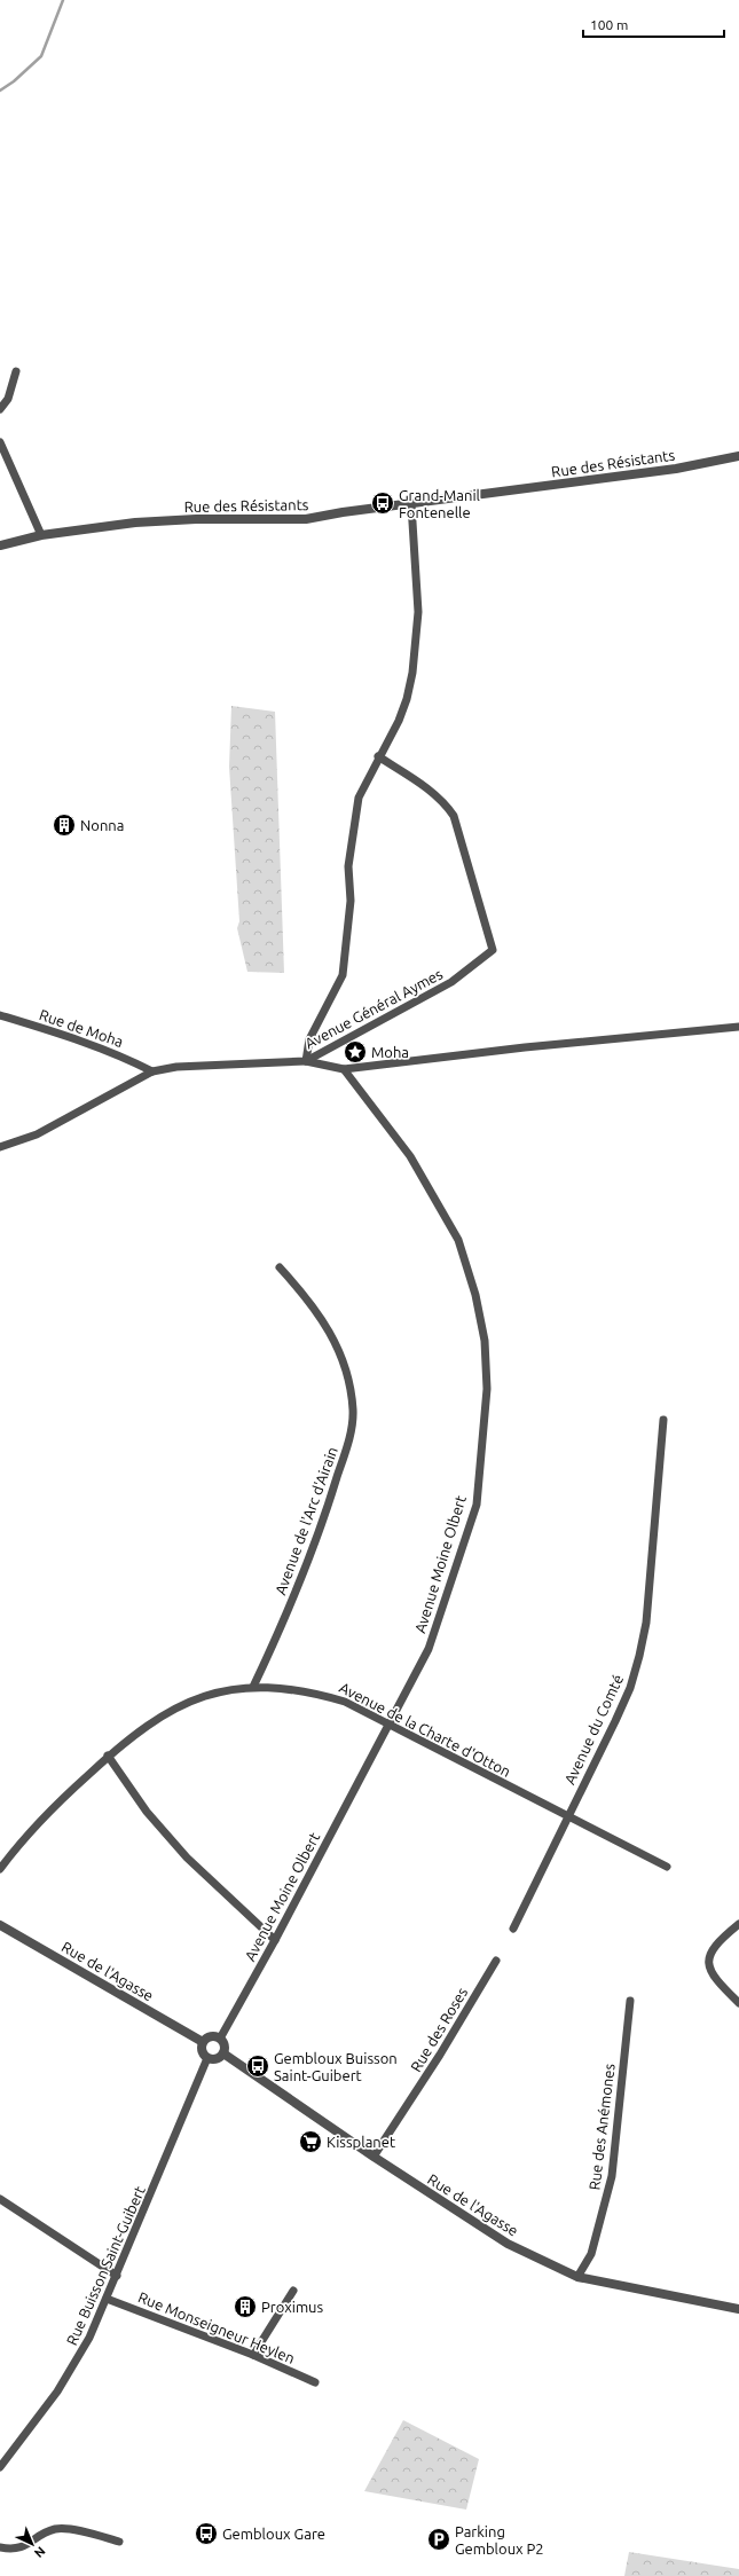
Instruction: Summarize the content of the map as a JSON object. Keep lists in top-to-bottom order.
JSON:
{
  "streets": {
    "street": [
      "Rue des Résistants",
      "Avenue Général Aymes",
      "Rue de Moha",
      "Avenue de l'Arc d'Airain",
      "Avenue Moine Olbert",
      "Avenue de la Charte d'Otton",
      "Avenue du Comté",
      "Rue de l'Agasse",
      "Rue des Roses",
      "Rue des Anémones",
      "Rue Buisson Saint-Guibert",
      "Rue Monseigneur Heylen"
    ]
  },
  "crossings": [
    ["Avenue Général Aymes", "Rue de Moha"],
    ["Avenue de l'Arc d'Airain", "Avenue de la Charte d'Otton"],
    ["Avenue Moine Olbert", "Avenue de la Charte d'Otton"],
    ["Avenue Moine Olbert", "Rue de l'Agasse"],
    ["Avenue Moine Olbert", "Rue Buisson Saint-Guibert"],
    ["Avenue de la Charte d'Otton", "Avenue du Comté"],
    ["Rue de l'Agasse", "Rue des Roses"],
    ["Rue de l'Agasse", "Rue des Anémones"],
    ["Rue de l'Agasse", "Rue Buisson Saint-Guibert"],
    ["Rue Buisson Saint-Guibert", "Rue Monseigneur Heylen"]
  ],
  "places": {
    "bus stop": ["Grand-Manil Fontenelle", "Gembloux Buisson Saint-Guibert", "Gembloux Gare"],
    "building": ["Nonna", "Proximus"],
    "place": ["Moha"],
    "supermarket": ["Kissplanet"],
    "parking": ["Parking Gembloux P2"]
  },
  "scale_bar": "100 m",
  "north": "bottom right"
}
